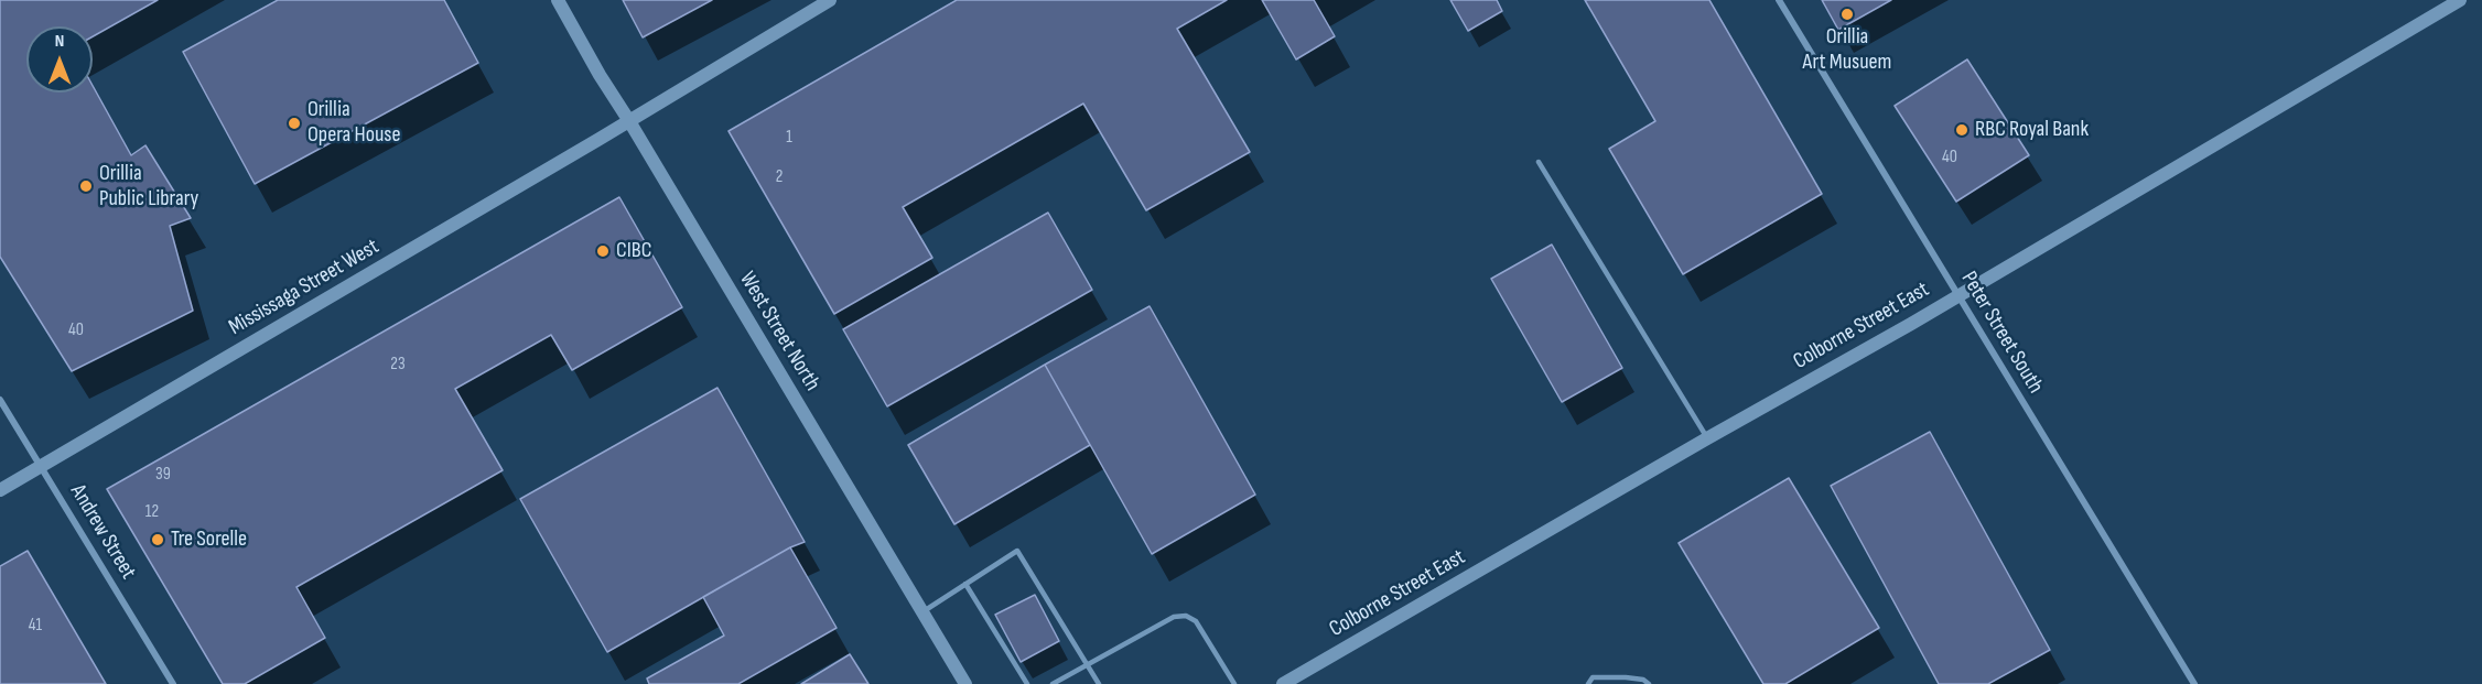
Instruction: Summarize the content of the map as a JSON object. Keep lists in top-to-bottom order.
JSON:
{
  "streets": {
    "main road": ["Mississaga Street West", "Colborne Street East", "West Street North"],
    "street": ["Peter Street South", "Andrew Street"]
  },
  "crossings": [
    ["Mississaga Street West", "West Street North"],
    ["Mississaga Street West", "Andrew Street"],
    ["Colborne Street East", "Peter Street South"]
  ],
  "places": [
    "Orillia Art Musuem",
    "Orillia Opera House",
    "RBC Royal Bank",
    "Orillia Public Library",
    "CIBC",
    "Tre Sorelle"
  ],
  "house_numbers": [
    "1",
    "40",
    "2",
    "40",
    "23",
    "39",
    "12",
    "41"
  ],
  "north": "top"
}
